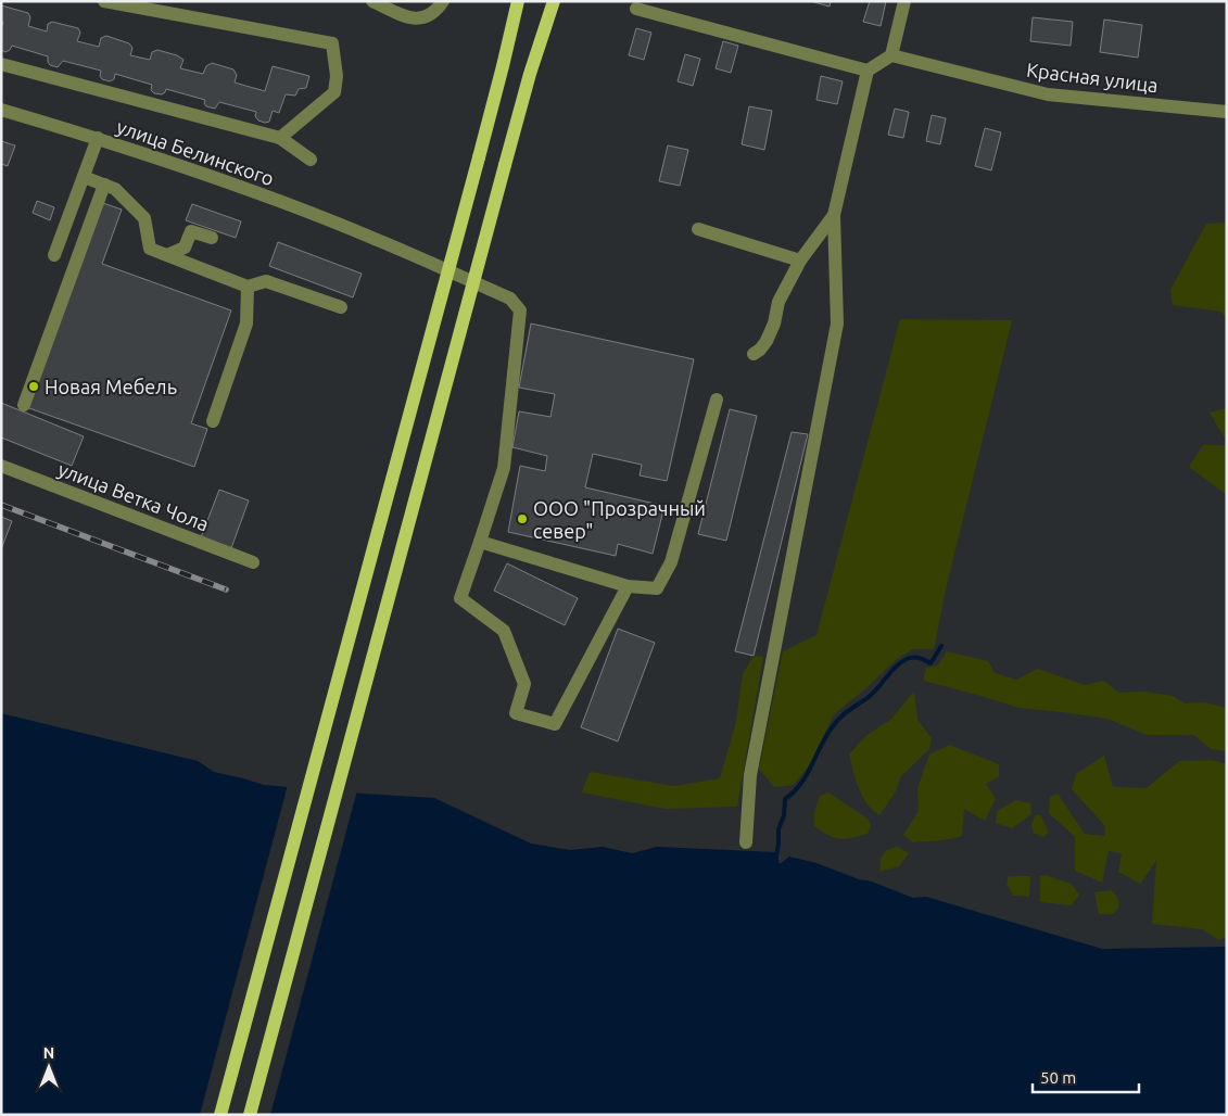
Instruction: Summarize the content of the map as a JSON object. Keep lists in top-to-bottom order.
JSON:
{
  "streets": {
    "street": ["Красная улица", "улица Белинского", "улица Ветка Чола"]
  },
  "places": ["Новая Мебель", "ООО \"Прозрачный север\""],
  "scale_bar": "50 m",
  "north": "top"
}
